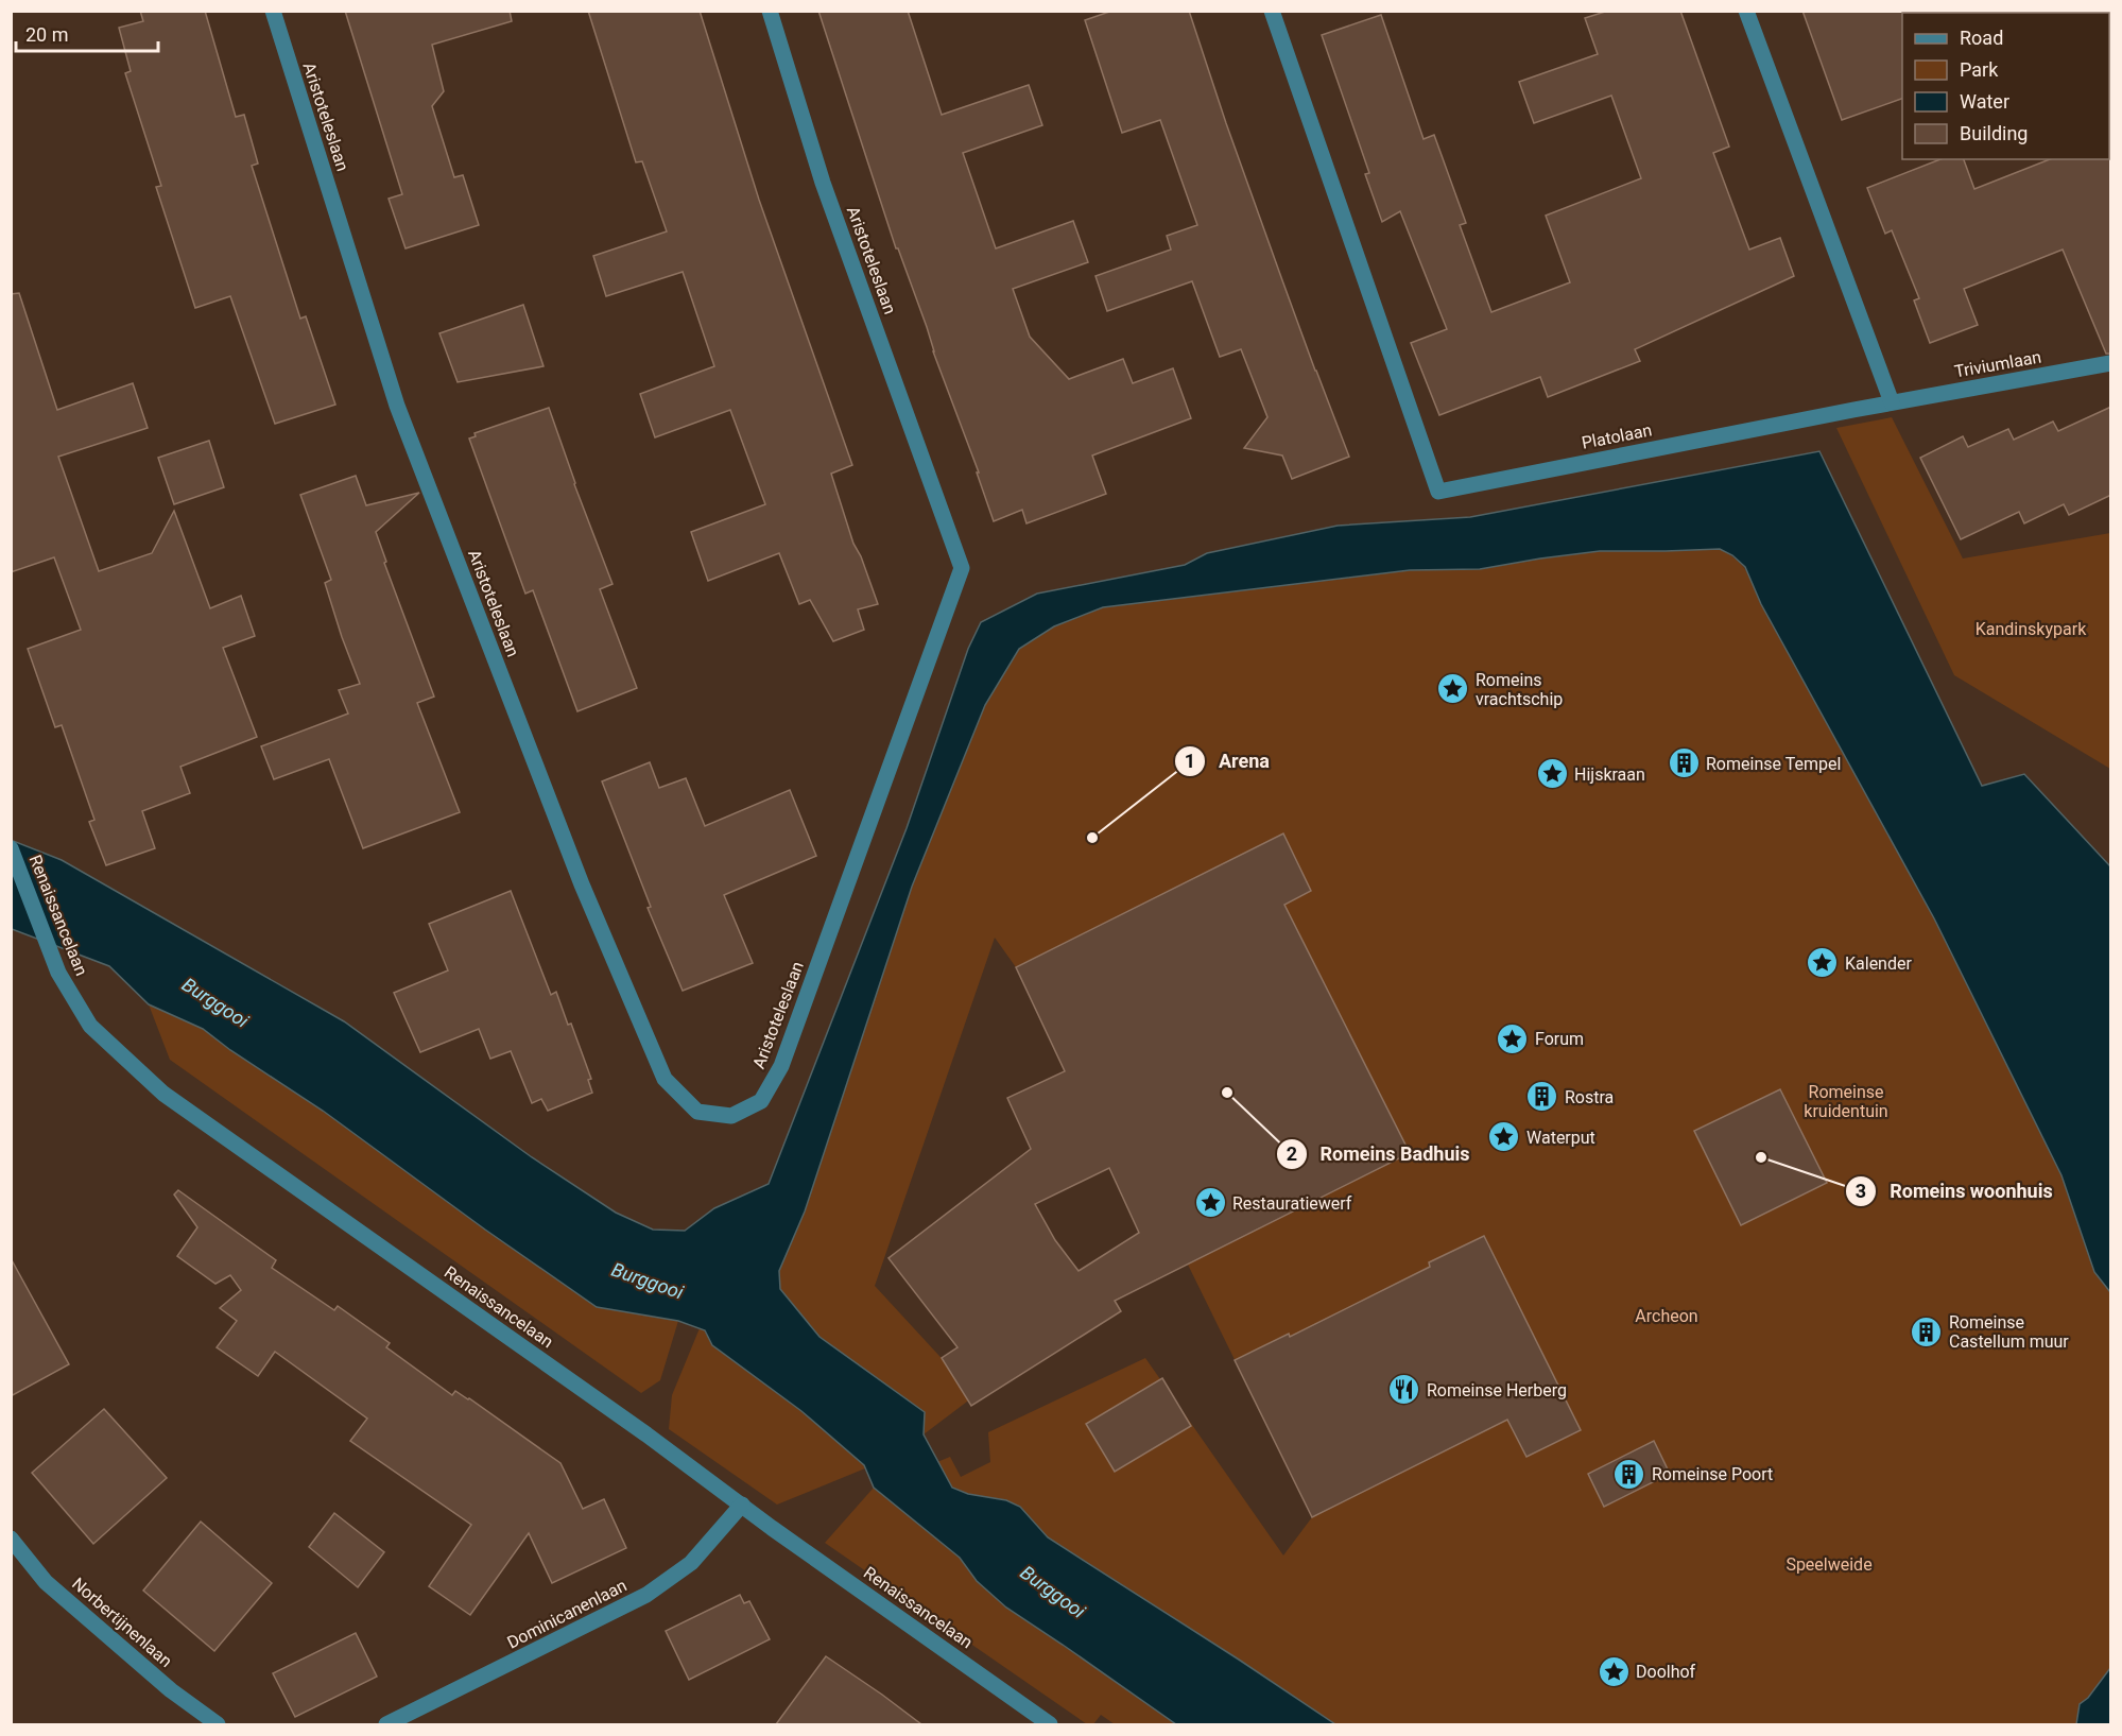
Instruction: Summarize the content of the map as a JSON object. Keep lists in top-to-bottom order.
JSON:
{
  "streets": {
    "street": [
      "Aristoteleslaan",
      "Triviumlaan",
      "Platolaan",
      "Renaissancelaan",
      "Dominicanenlaan",
      "Norbertijnenlaan"
    ]
  },
  "crossings": [
    ["Triviumlaan", "Platolaan"],
    ["Renaissancelaan", "Dominicanenlaan"]
  ],
  "water": ["Burggooi"],
  "parks": [
    "Kandinskypark",
    "Romeinse kruidentuin",
    "Archeon",
    "Speelweide"
  ],
  "places": {
    "place": [
      "Romeins vrachtschip",
      "Hijskraan",
      "Kalender",
      "Forum",
      "Waterput",
      "Restauratiewerf",
      "Doolhof"
    ],
    "building": [
      "Romeinse Tempel",
      "Rostra",
      "Romeinse Castellum muur",
      "Romeinse Poort"
    ],
    "other": ["Arena", "Romeins Badhuis", "Romeins woonhuis"],
    "restaurant": ["Romeinse Herberg"]
  },
  "legend": [
    "Road",
    "Park",
    "Water",
    "Building"
  ],
  "scale_bar": "20 m"
}
